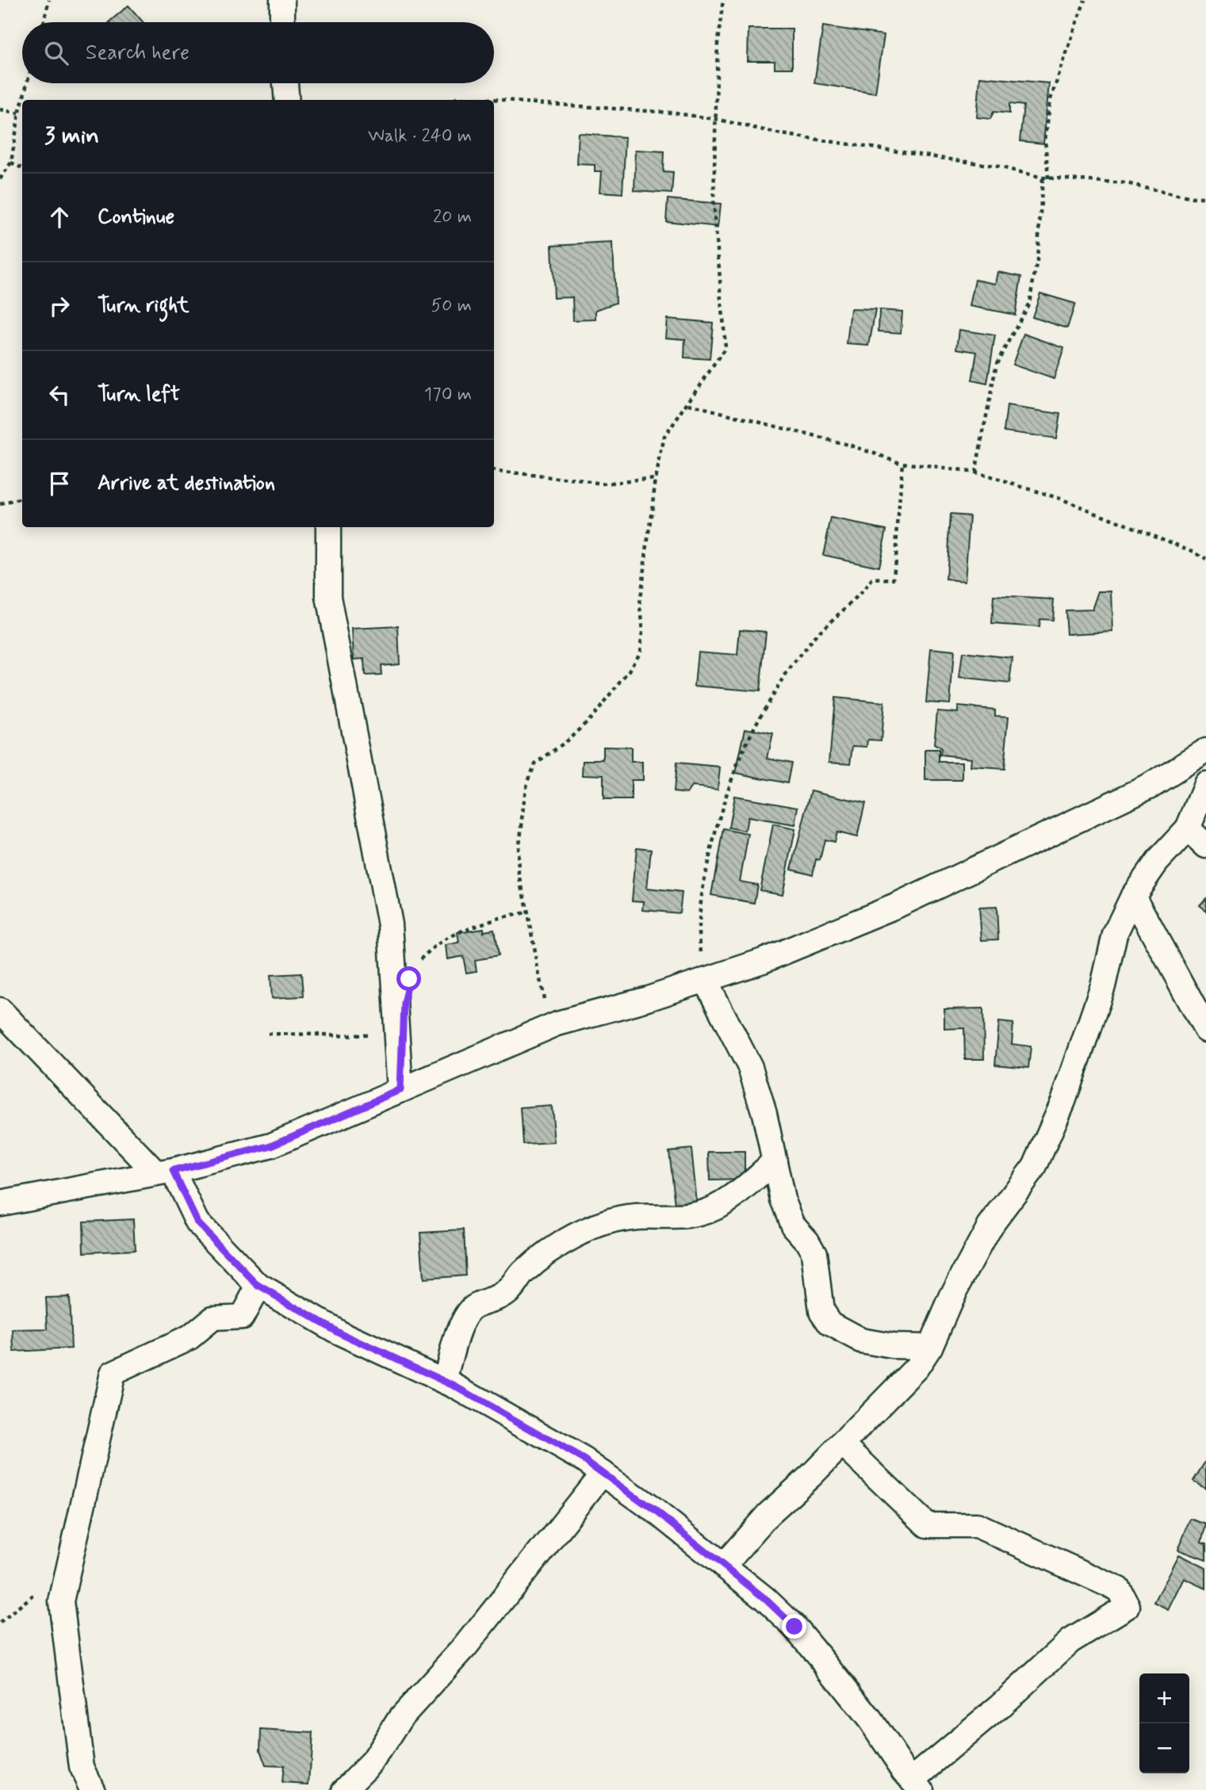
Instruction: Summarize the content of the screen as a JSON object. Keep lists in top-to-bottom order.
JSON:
{
  "page": {
    "search": "Search here",
    "heading": ["3 min", "Walk · 240 m"],
    "list": [
      ["Continue", "20 m"],
      ["Turn right", "50 m"],
      ["Turn left", "170 m"],
      "Arrive at destination"
    ],
    "map_buttons": ["+", "−"]
  }
}
